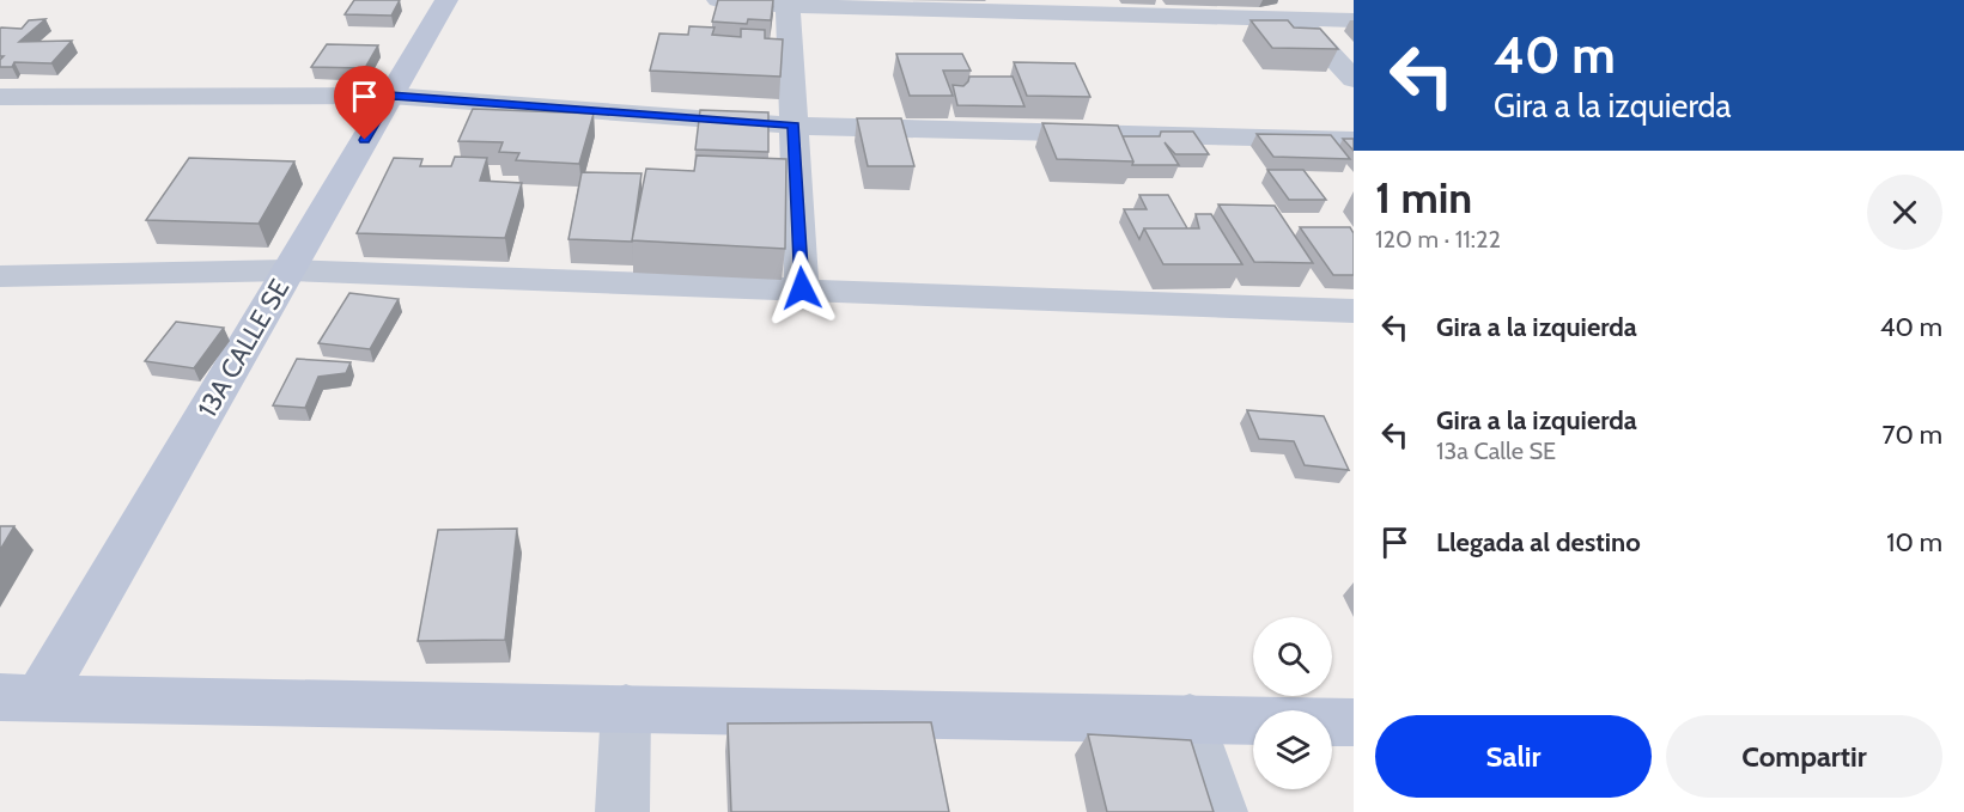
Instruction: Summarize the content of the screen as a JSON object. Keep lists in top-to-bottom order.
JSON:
{
  "streets": {
    "street": ["13A CALLE SE"]
  },
  "page": {
    "turn": ["40 m", "Gira a la izquierda"],
    "heading": ["1 min", "120 m · 11:22"],
    "list": [
      {
        "name": "Gira a la izquierda",
        "value": "40 m"
      },
      {
        "name": "Gira a la izquierda",
        "note": "13a Calle SE",
        "value": "70 m"
      },
      {
        "name": "Llegada al destino",
        "value": "10 m"
      }
    ],
    "buttons": ["Salir", "Compartir"]
  }
}
